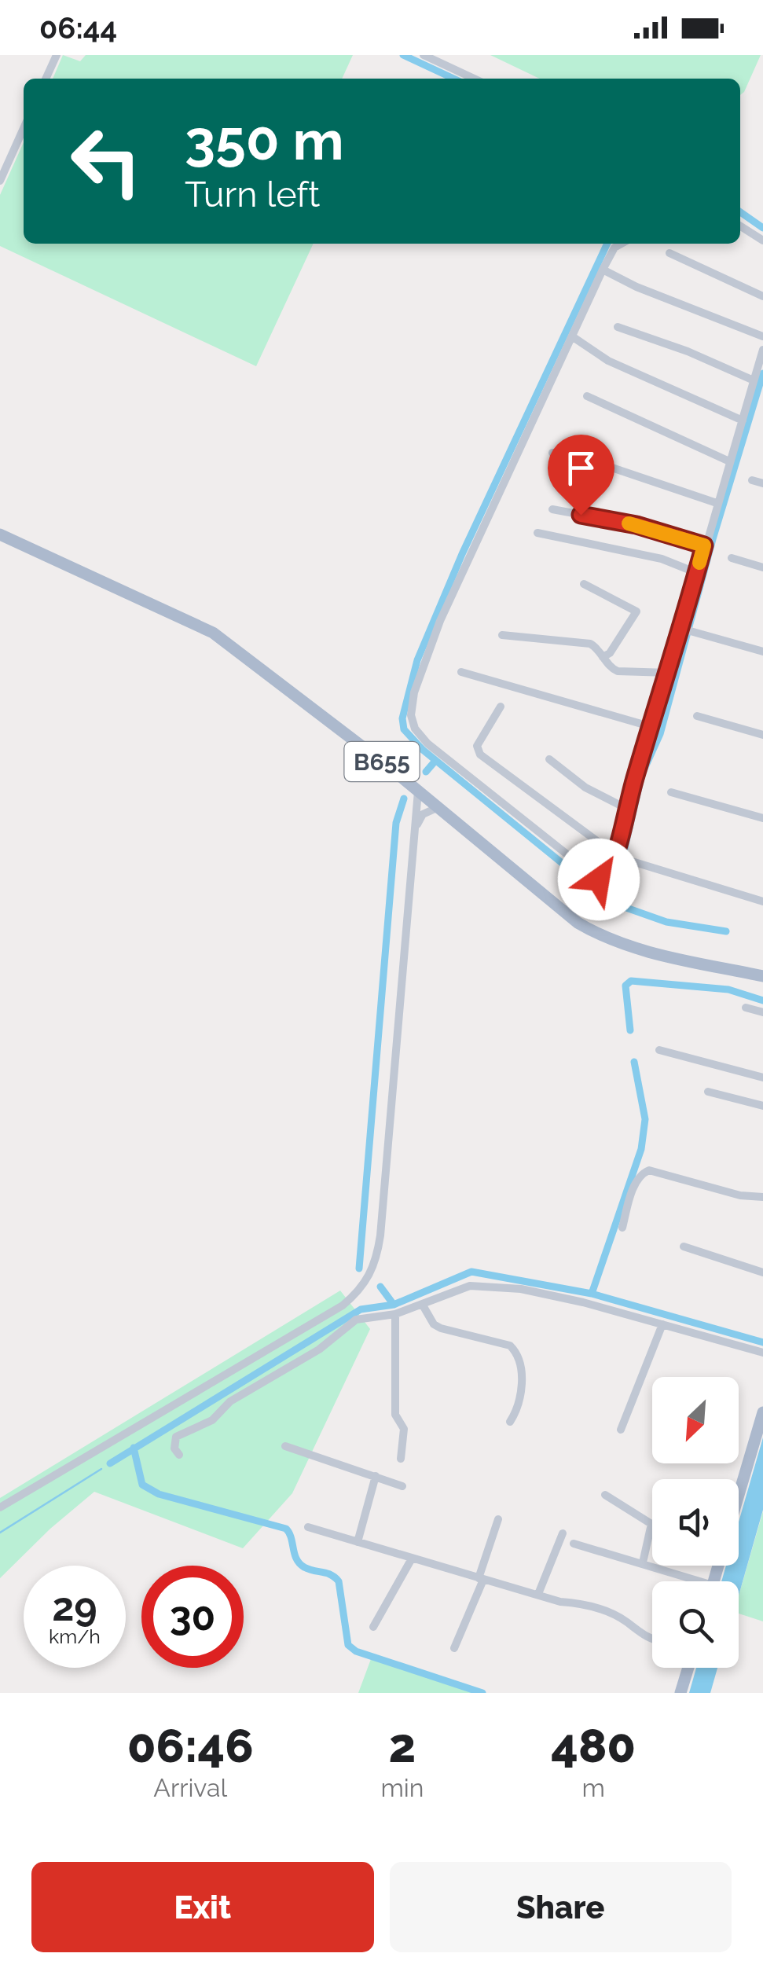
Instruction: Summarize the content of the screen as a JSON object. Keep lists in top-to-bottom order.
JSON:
{
  "streets": {
    "main road": ["B655"]
  },
  "north": "bottom left",
  "page": {
    "status": "06:44",
    "turn": ["350 m", "Turn left"],
    "speed": "29 km/h",
    "limit": "30",
    "eta": [
      "06:46",
      "Arrival",
      "2",
      "min",
      "480",
      "m"
    ],
    "buttons": ["Exit", "Share"]
  }
}
